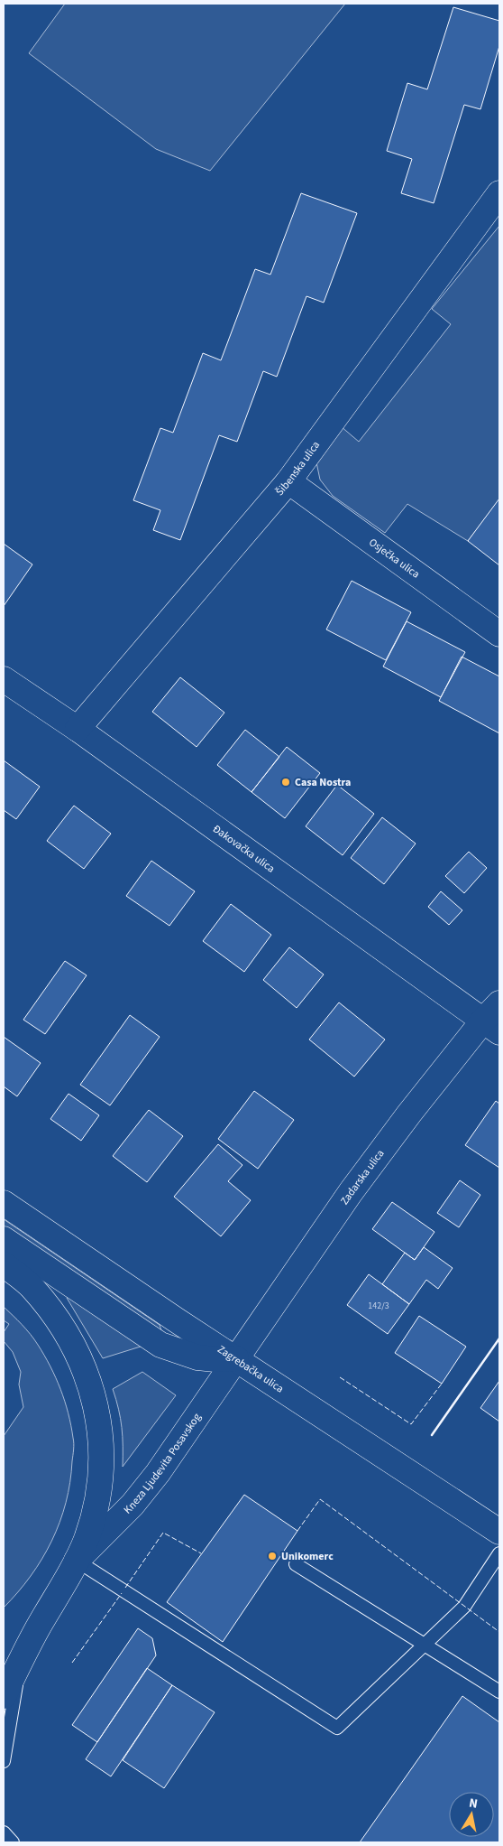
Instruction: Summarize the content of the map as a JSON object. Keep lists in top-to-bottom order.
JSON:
{
  "streets": {
    "street": [
      "Šibenska ulica",
      "Osječka ulica",
      "Đakovačka ulica",
      "Zadarska ulica",
      "Zagrebačka ulica",
      "Kneza Ljudevita Posavskog"
    ]
  },
  "crossings": [
    ["Šibenska ulica", "Osječka ulica"],
    ["Šibenska ulica", "Đakovačka ulica"],
    ["Đakovačka ulica", "Zadarska ulica"],
    ["Zadarska ulica", "Zagrebačka ulica"],
    ["Zadarska ulica", "Kneza Ljudevita Posavskog"],
    ["Zagrebačka ulica", "Kneza Ljudevita Posavskog"]
  ],
  "places": ["Casa Nostra", "Unikomerc"],
  "house_numbers": ["142/3"],
  "north": "top"
}
